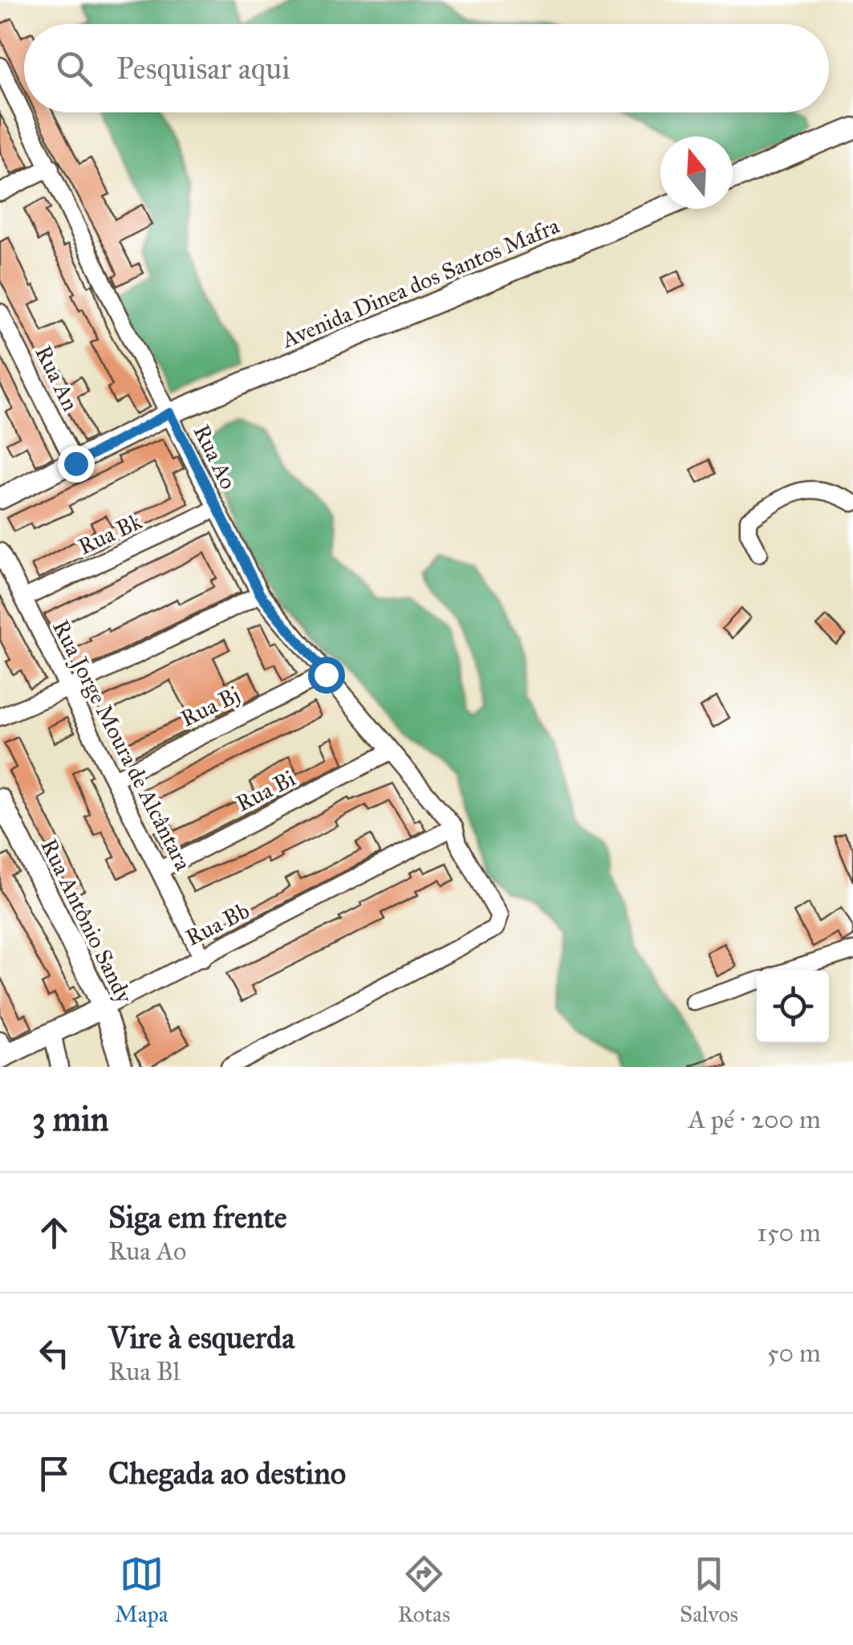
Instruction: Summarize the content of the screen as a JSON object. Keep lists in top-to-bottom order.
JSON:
{
  "streets": {
    "street": [
      "Avenida Dinea dos Santos Mafra",
      "Rua An",
      "Rua Ao",
      "Rua Bk",
      "Rua Bj",
      "Rua Jorge Moura de Alcântara",
      "Rua Bi",
      "Rua Antônio Sandy",
      "Rua Bb"
    ]
  },
  "crossings": [
    ["Avenida Dinea dos Santos Mafra", "Rua An"],
    ["Avenida Dinea dos Santos Mafra", "Rua Ao"],
    ["Rua Ao", "Rua Bk"],
    ["Rua Ao", "Rua Bj"],
    ["Rua Ao", "Rua Bi"],
    ["Rua Ao", "Rua Bb"],
    ["Rua Bk", "Rua Jorge Moura de Alcântara"],
    ["Rua Bj", "Rua Jorge Moura de Alcântara"],
    ["Rua Jorge Moura de Alcântara", "Rua Bi"],
    ["Rua Jorge Moura de Alcântara", "Rua Bb"],
    ["Rua Antônio Sandy", "Rua Bb"]
  ],
  "north": "top",
  "page": {
    "search": "Pesquisar aqui",
    "heading": ["3 min", "A pé · 200 m"],
    "list": [
      ["Siga em frente", "Rua Ao", "150 m"],
      ["Vire à esquerda", "Rua Bl", "50 m"],
      "Chegada ao destino"
    ],
    "nav": ["Mapa", "Rotas", "Salvos"]
  }
}
